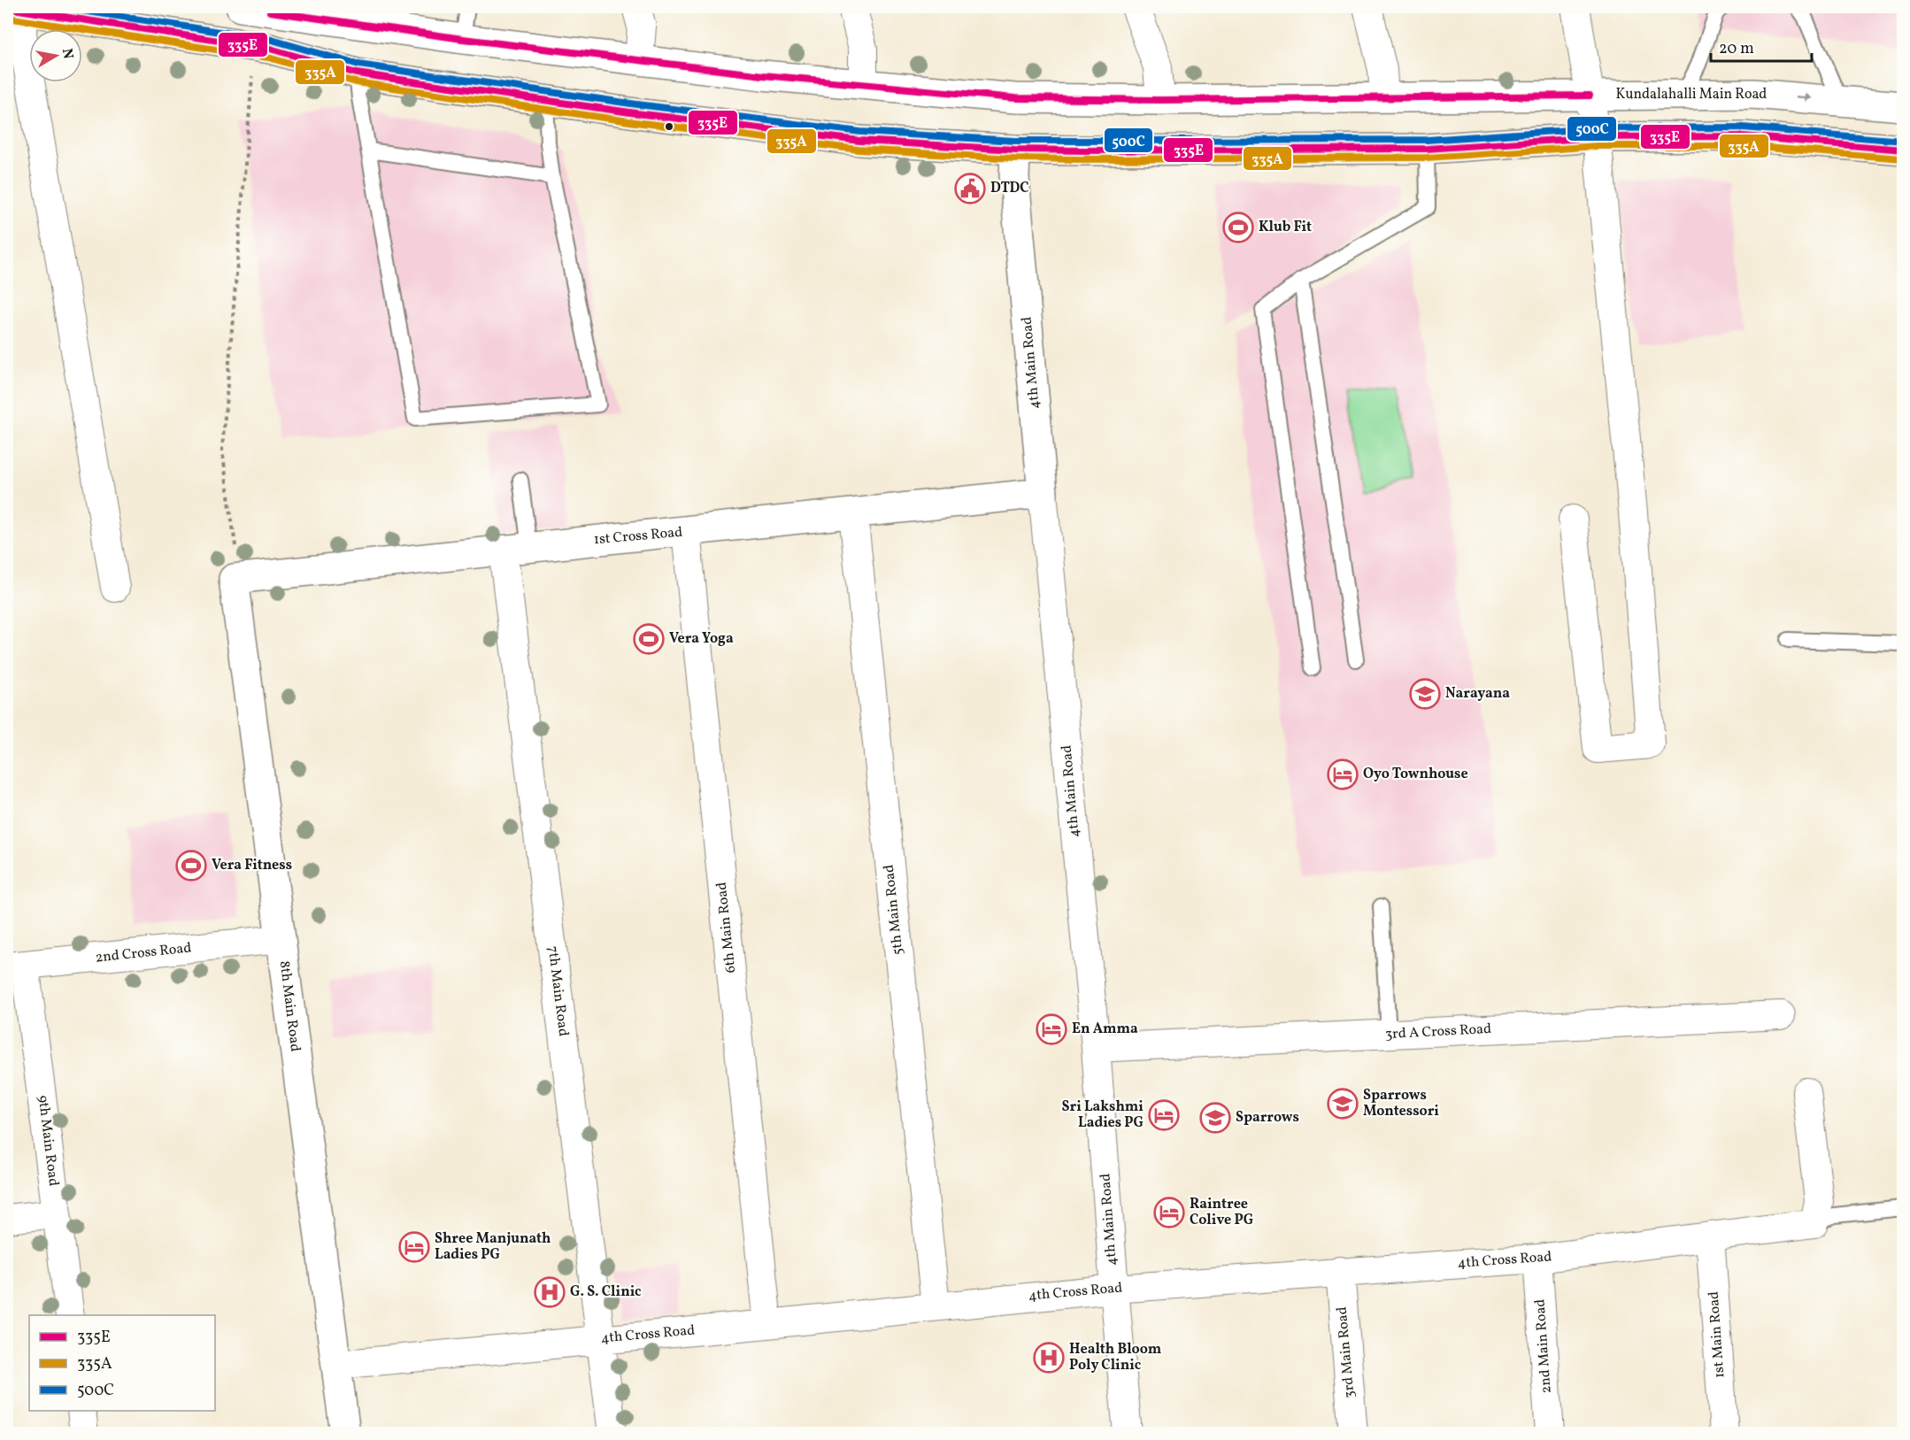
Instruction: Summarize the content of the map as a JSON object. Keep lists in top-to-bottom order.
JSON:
{
  "streets": {
    "main road": [
      "Kundalahalli Main Road",
      "4th Main Road",
      "1st Cross Road",
      "8th Main Road"
    ],
    "street": [
      "5th Main Road",
      "6th Main Road",
      "2nd Cross Road",
      "7th Main Road",
      "3rd A Cross Road",
      "9th Main Road",
      "4th Cross Road",
      "1st Main Road",
      "2nd Main Road",
      "3rd Main Road"
    ]
  },
  "crossings": [
    ["4th Main Road", "1st Cross Road"],
    ["4th Main Road", "3rd A Cross Road"],
    ["4th Main Road", "4th Cross Road"],
    ["1st Cross Road", "5th Main Road"],
    ["1st Cross Road", "6th Main Road"],
    ["1st Cross Road", "7th Main Road"],
    ["1st Cross Road", "8th Main Road"],
    ["5th Main Road", "4th Cross Road"],
    ["6th Main Road", "4th Cross Road"],
    ["2nd Cross Road", "8th Main Road"],
    ["2nd Cross Road", "9th Main Road"],
    ["7th Main Road", "4th Cross Road"],
    ["8th Main Road", "4th Cross Road"],
    ["4th Cross Road", "1st Main Road"],
    ["4th Cross Road", "2nd Main Road"],
    ["4th Cross Road", "3rd Main Road"]
  ],
  "places": {
    "public building": ["DTDC"],
    "sports": ["Klub Fit", "Vera Yoga", "Vera Fitness"],
    "school or university": ["Narayana", "Sparrows Montessori", "Sparrows"],
    "hotel": [
      "Oyo Townhouse",
      "En Amma",
      "Sri Lakshmi Ladies PG",
      "Raintree Colive PG",
      "Shree Manjunath Ladies PG"
    ],
    "hospital": ["G. S. Clinic", "Health Bloom Poly Clinic"]
  },
  "lines": ["transit line 500C", "transit line 335E", "transit line 335A"],
  "legend": ["335E", "335A", "500C"],
  "scale_bar": "20 m",
  "north": "right"
}
